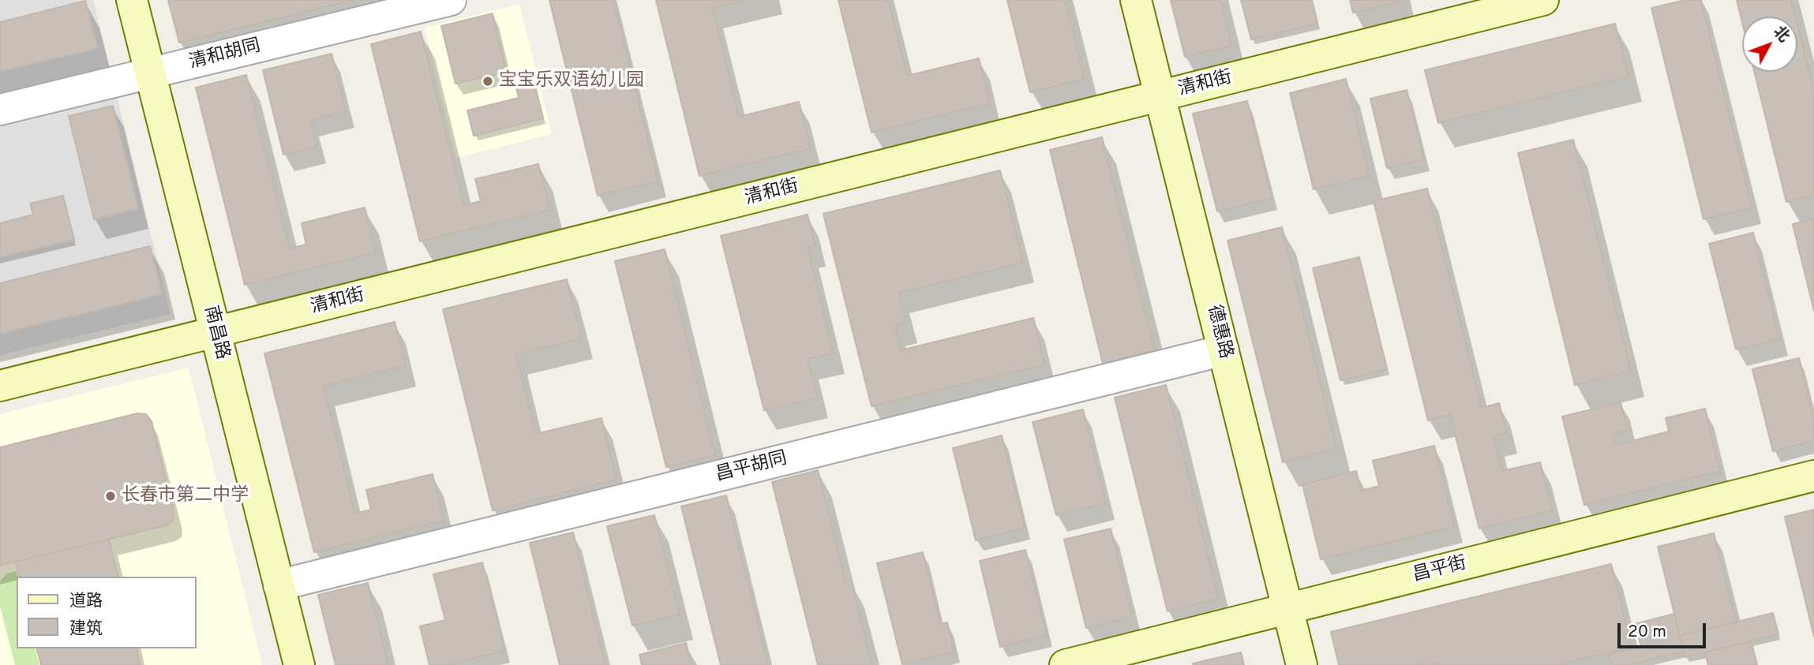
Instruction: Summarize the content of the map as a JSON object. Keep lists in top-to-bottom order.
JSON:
{
  "streets": {
    "street": [
      "清和胡同",
      "清和街",
      "德惠路",
      "南昌路",
      "昌平胡同",
      "昌平街"
    ]
  },
  "crossings": [
    ["清和胡同", "南昌路"],
    ["清和街", "德惠路"],
    ["清和街", "南昌路"],
    ["德惠路", "昌平胡同"],
    ["德惠路", "昌平街"],
    ["南昌路", "昌平胡同"]
  ],
  "places": ["宝宝乐双语幼儿园", "长春市第二中学"],
  "legend": ["道路", "建筑"],
  "scale_bar": "20 m",
  "north": "top right"
}
